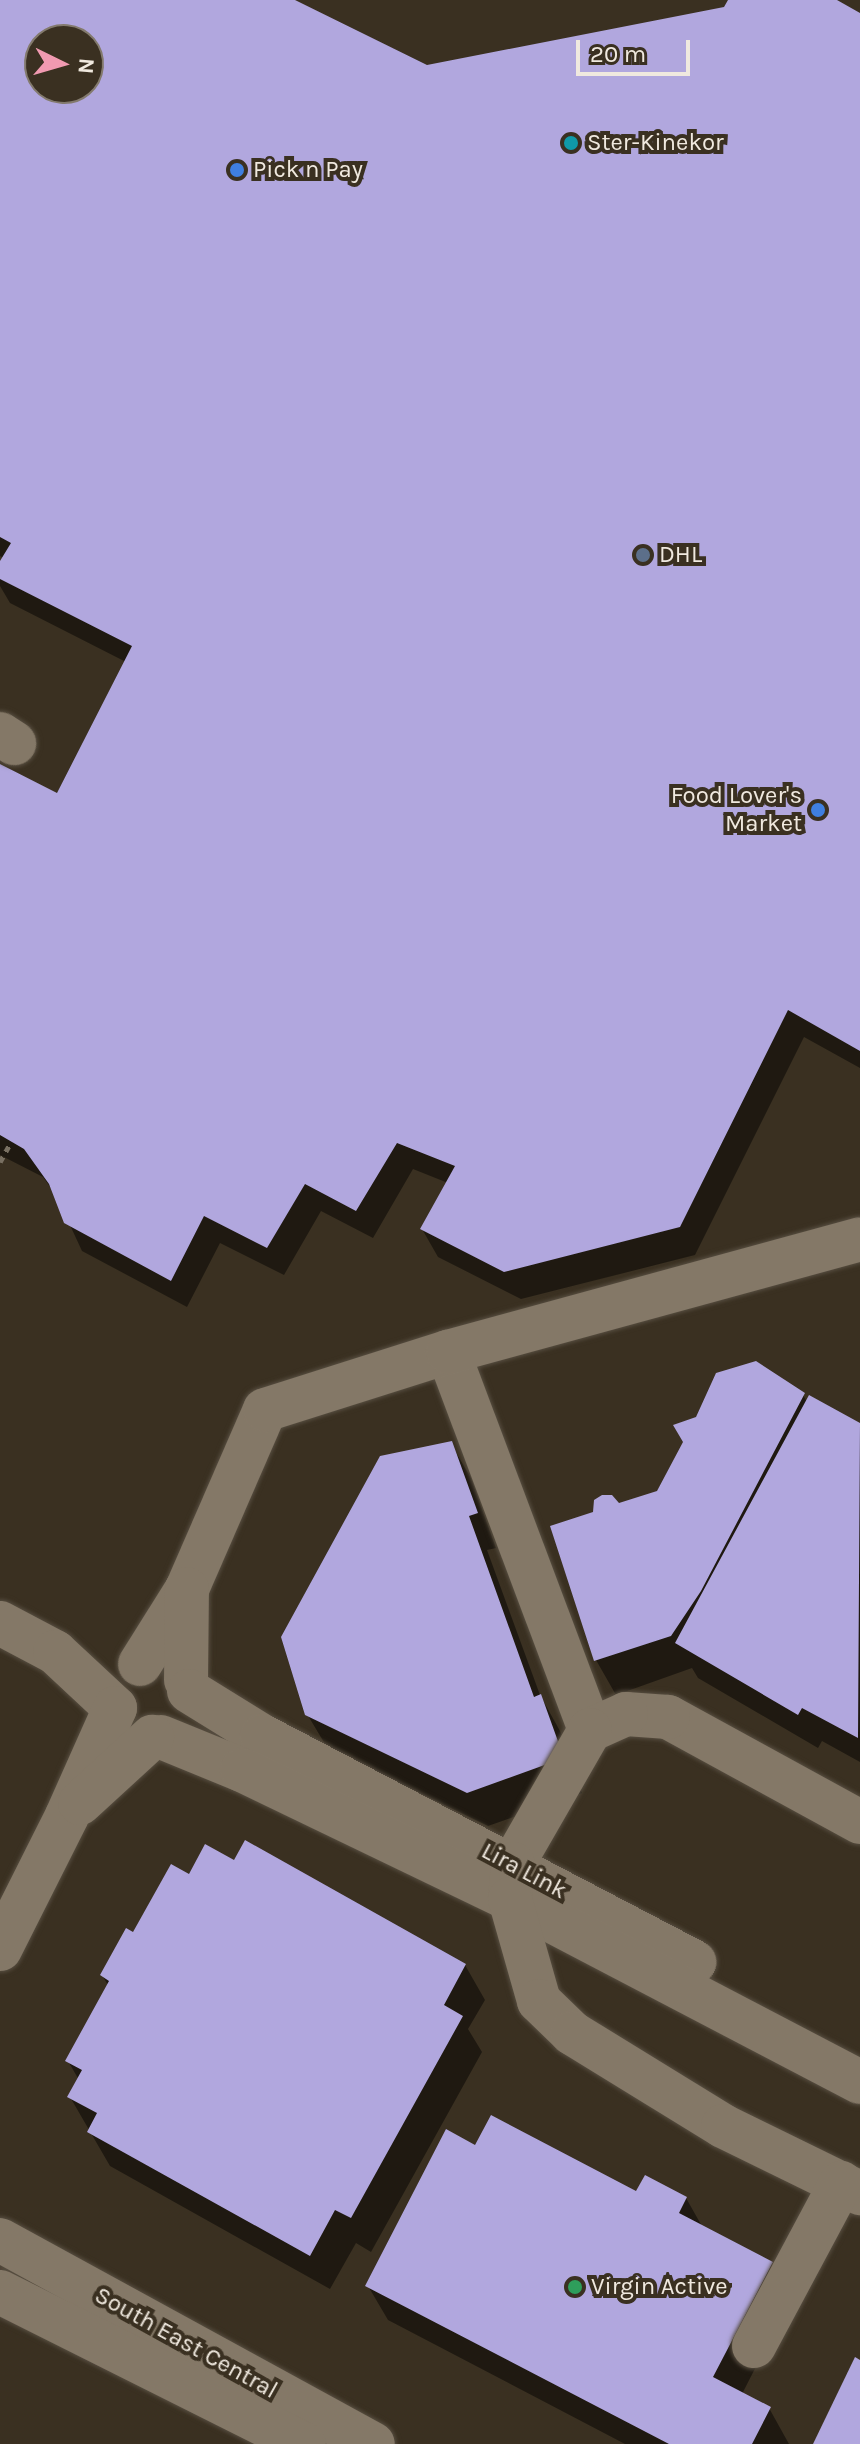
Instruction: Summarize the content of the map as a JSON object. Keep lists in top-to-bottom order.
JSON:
{
  "streets": {
    "street": ["Lira Link", "South East Central"]
  },
  "places": [
    "Ster-Kinekor",
    "Pick n Pay",
    "DHL",
    "Food Lover's Market",
    "Virgin Active"
  ],
  "scale_bar": "20 m",
  "north": "right"
}
